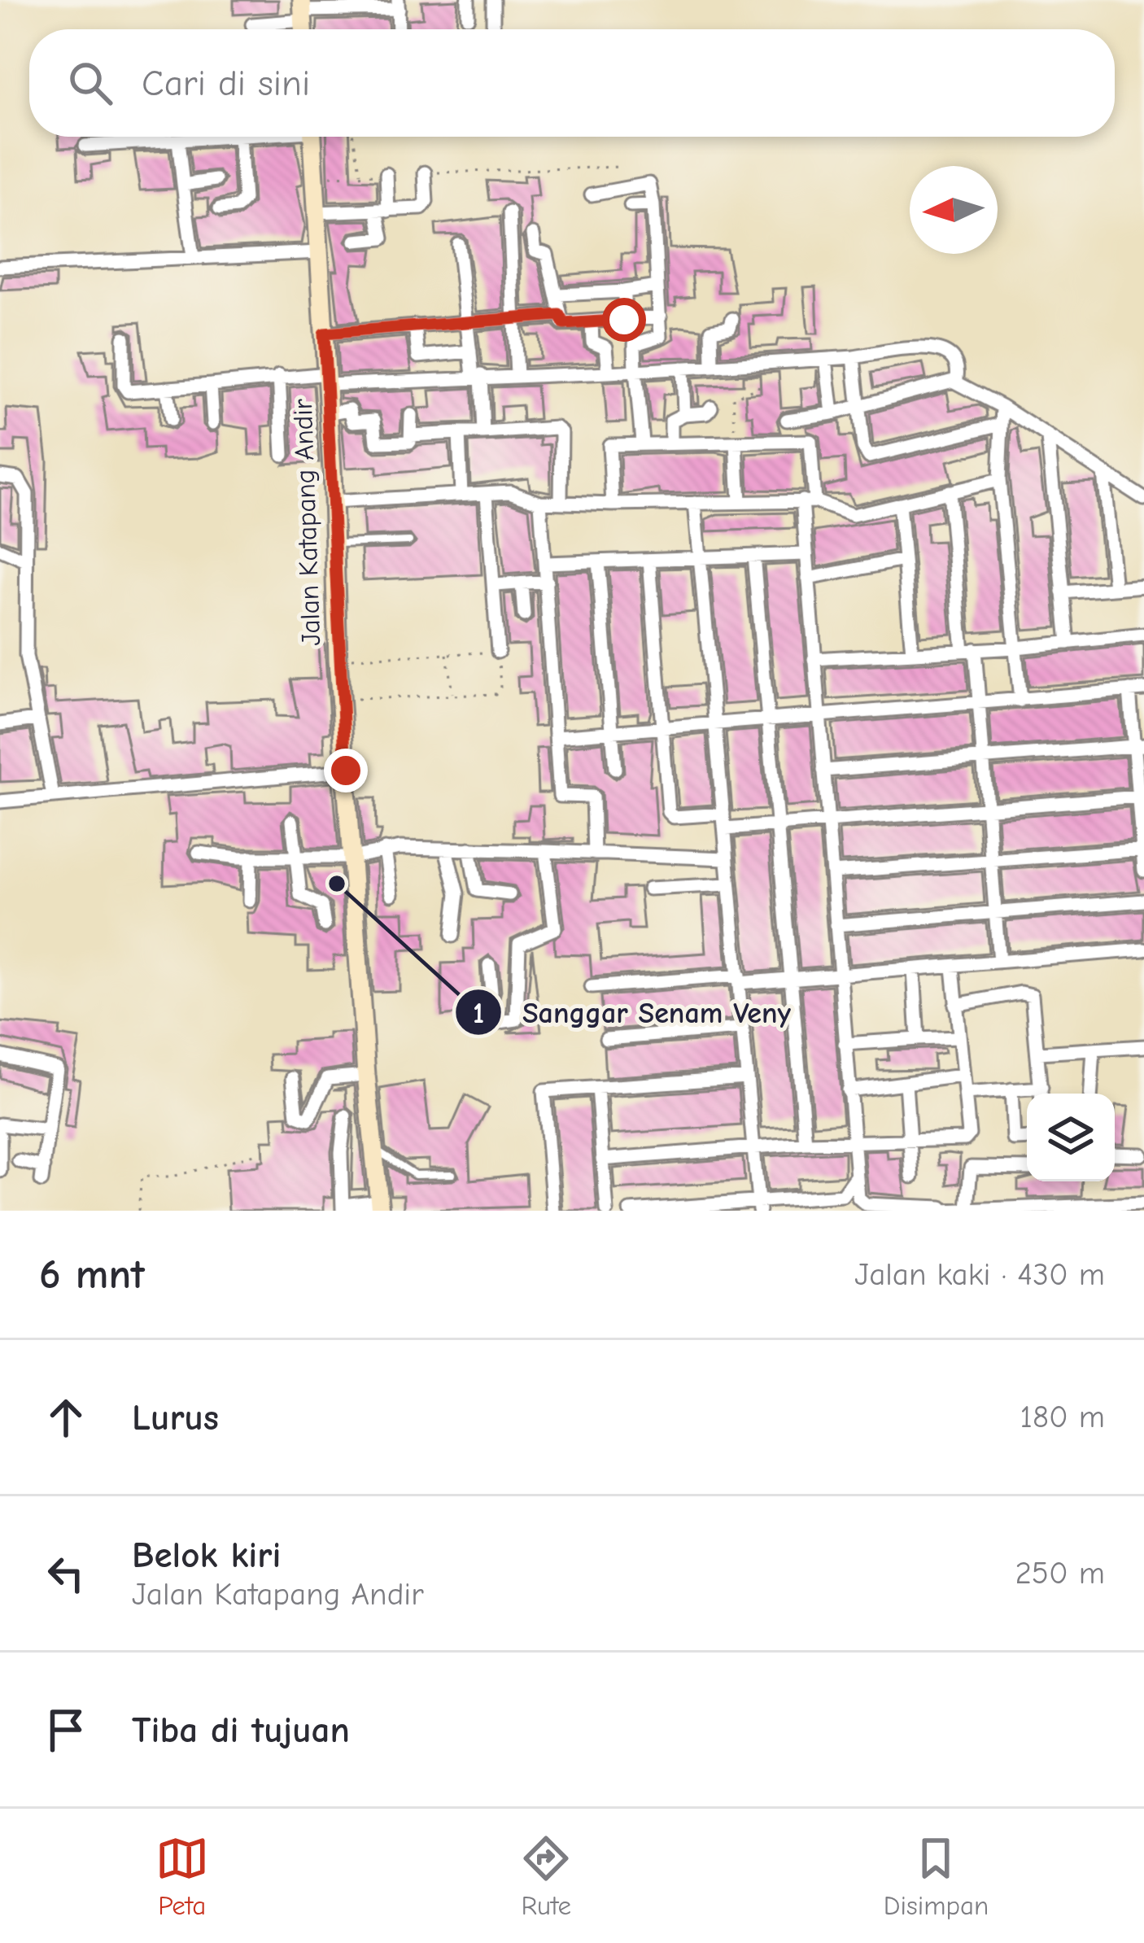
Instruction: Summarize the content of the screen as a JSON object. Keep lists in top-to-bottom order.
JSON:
{
  "streets": {
    "street": ["Jalan Katapang Andir"]
  },
  "places": ["Sanggar Senam Veny"],
  "north": "left",
  "page": {
    "search": "Cari di sini",
    "heading": ["6 mnt", "Jalan kaki · 430 m"],
    "list": [
      ["Lurus", "180 m"],
      ["Belok kiri", "Jalan Katapang Andir", "250 m"],
      "Tiba di tujuan"
    ],
    "nav": ["Peta", "Rute", "Disimpan"]
  }
}
